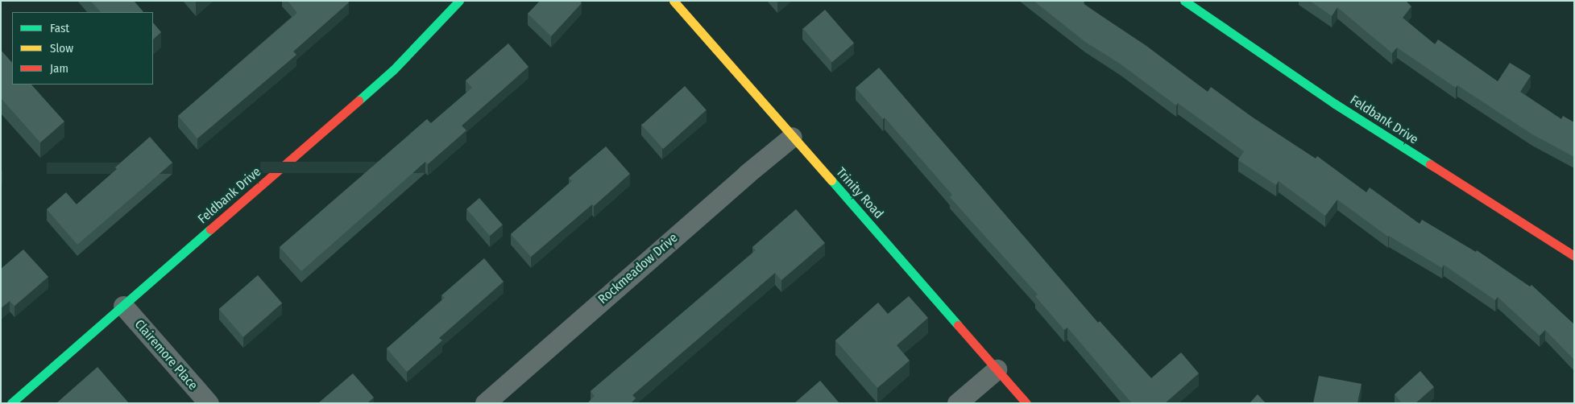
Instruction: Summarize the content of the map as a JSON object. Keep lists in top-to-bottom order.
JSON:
{
  "streets": {
    "street": [
      "Feldbank Drive",
      "Trinity Road",
      "Rockmeadow Drive",
      "Clairemore Place"
    ]
  },
  "crossings": [
    ["Feldbank Drive", "Clairemore Place"],
    ["Trinity Road", "Rockmeadow Drive"]
  ],
  "legend": ["Fast", "Slow", "Jam"]
}
